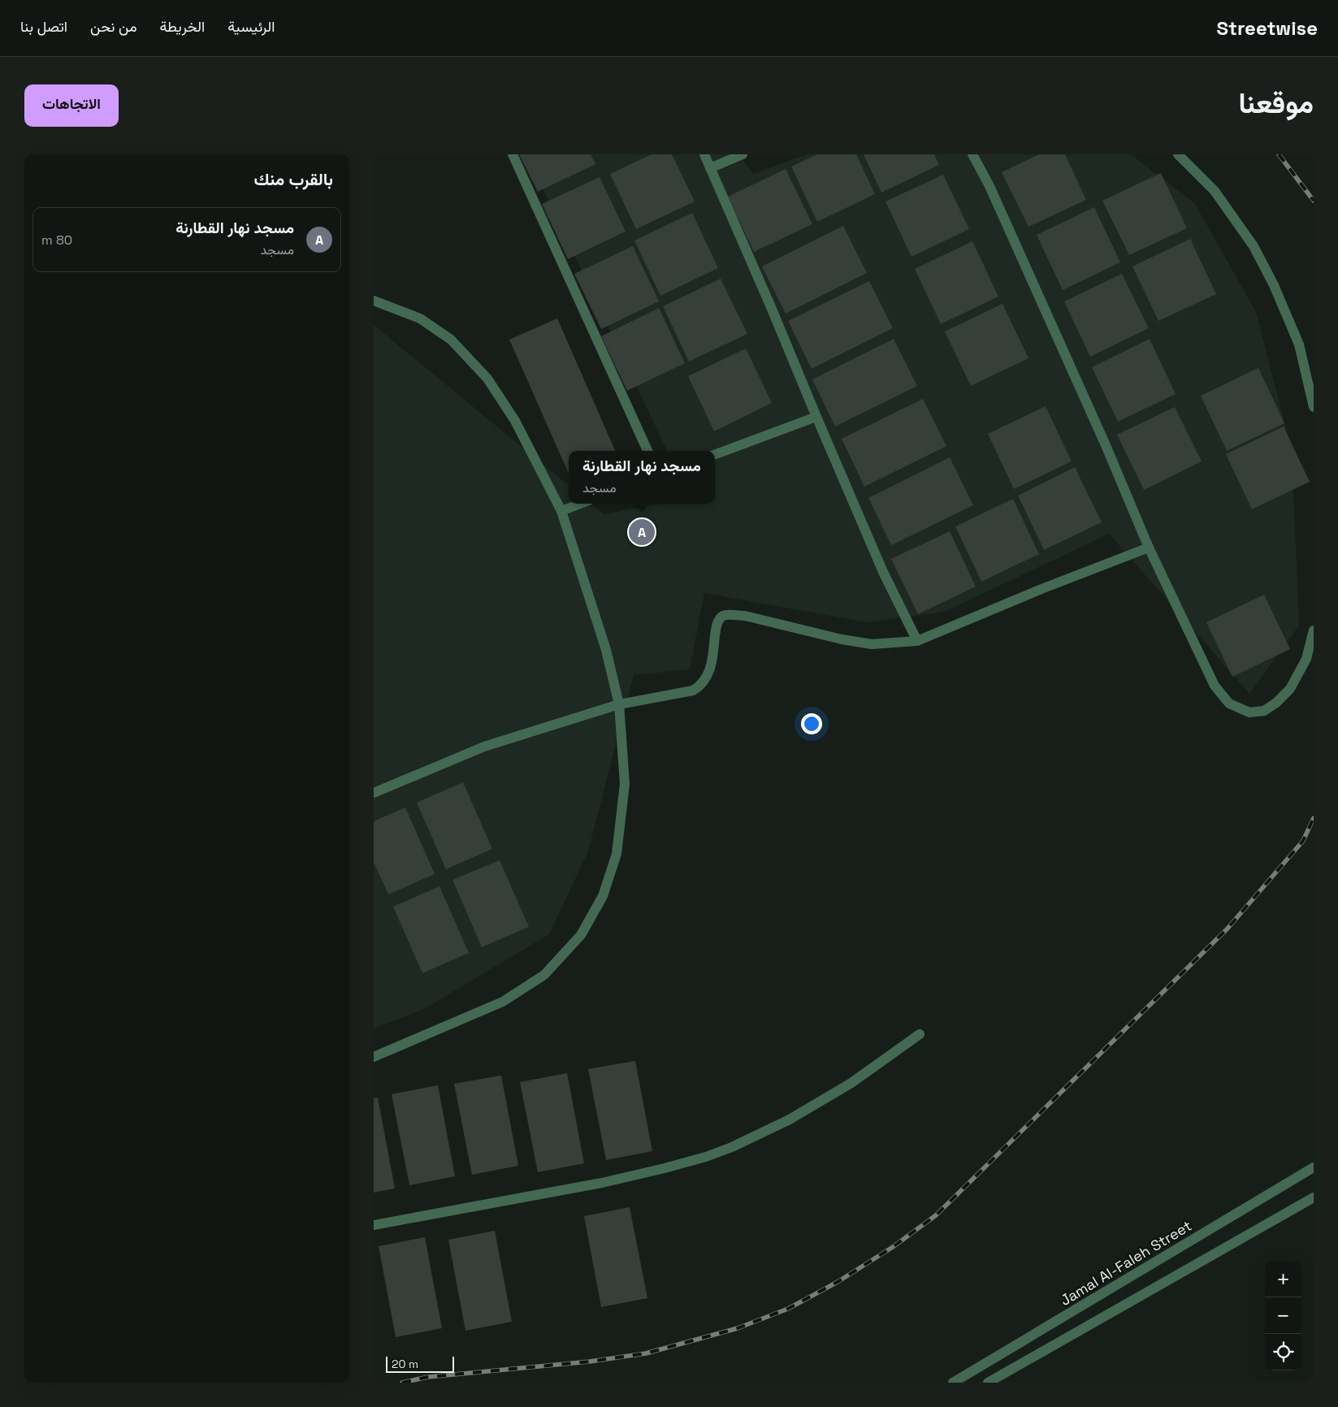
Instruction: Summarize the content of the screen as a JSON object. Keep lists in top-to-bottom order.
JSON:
{
  "streets": {
    "street": ["Jamal Al-Faleh Street"]
  },
  "scale_bar": "20 m",
  "page": {
    "header": "Streetwise",
    "nav": [
      "الرئيسية",
      "الخريطة",
      "من نحن",
      "اتصل بنا"
    ],
    "title": "موقعنا",
    "buttons": "الاتجاهات",
    "heading": "بالقرب منك",
    "list": [
      {
        "mark": "A",
        "name": "مسجد نهار القطارنة",
        "note": "مسجد",
        "value": "80 m"
      }
    ],
    "popup": ["مسجد نهار القطارنة", "مسجد"],
    "pins": "A",
    "map_buttons": ["+", "−"],
    "scale": "20 m"
  }
}
